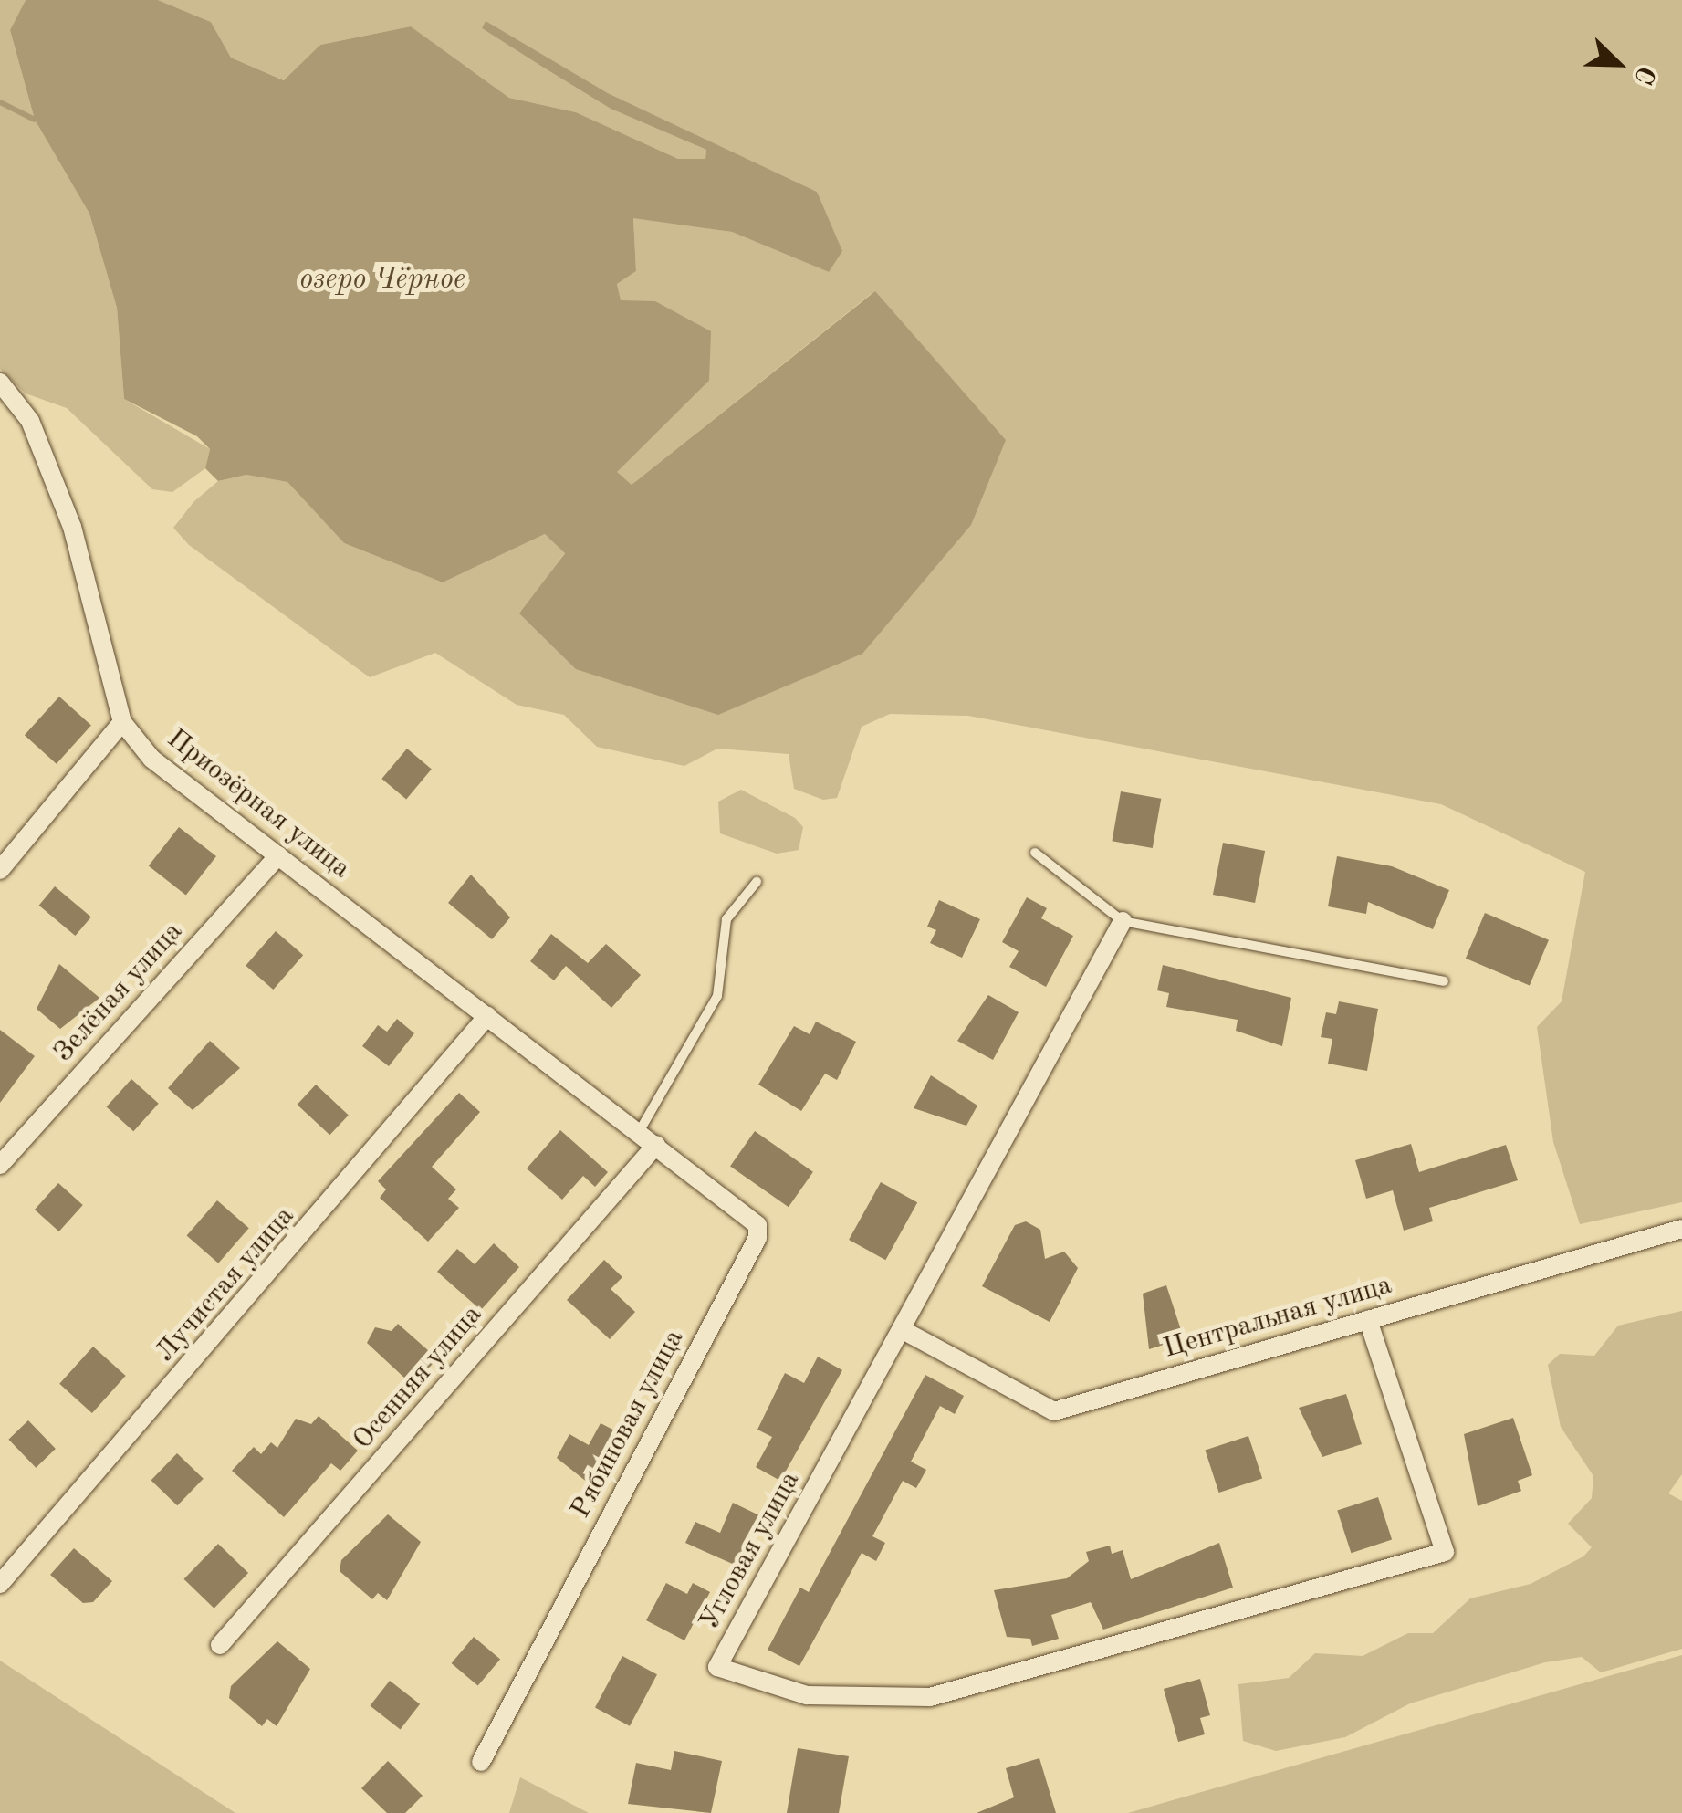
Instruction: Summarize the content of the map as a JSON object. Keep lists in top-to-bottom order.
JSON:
{
  "streets": {
    "street": [
      "Приозёрная улица",
      "Зелёная улица",
      "Лучистая улица",
      "Центральная улица",
      "Осенняя улица",
      "Рябиновая улица",
      "Угловая улица"
    ]
  },
  "crossings": [
    ["Приозёрная улица", "Зелёная улица"],
    ["Приозёрная улица", "Лучистая улица"],
    ["Приозёрная улица", "Осенняя улица"],
    ["Приозёрная улица", "Рябиновая улица"],
    ["Центральная улица", "Угловая улица"],
    ["Осенняя улица", "Рябиновая улица"]
  ],
  "water": ["озеро Чёрное"],
  "north": "bottom right"
}
